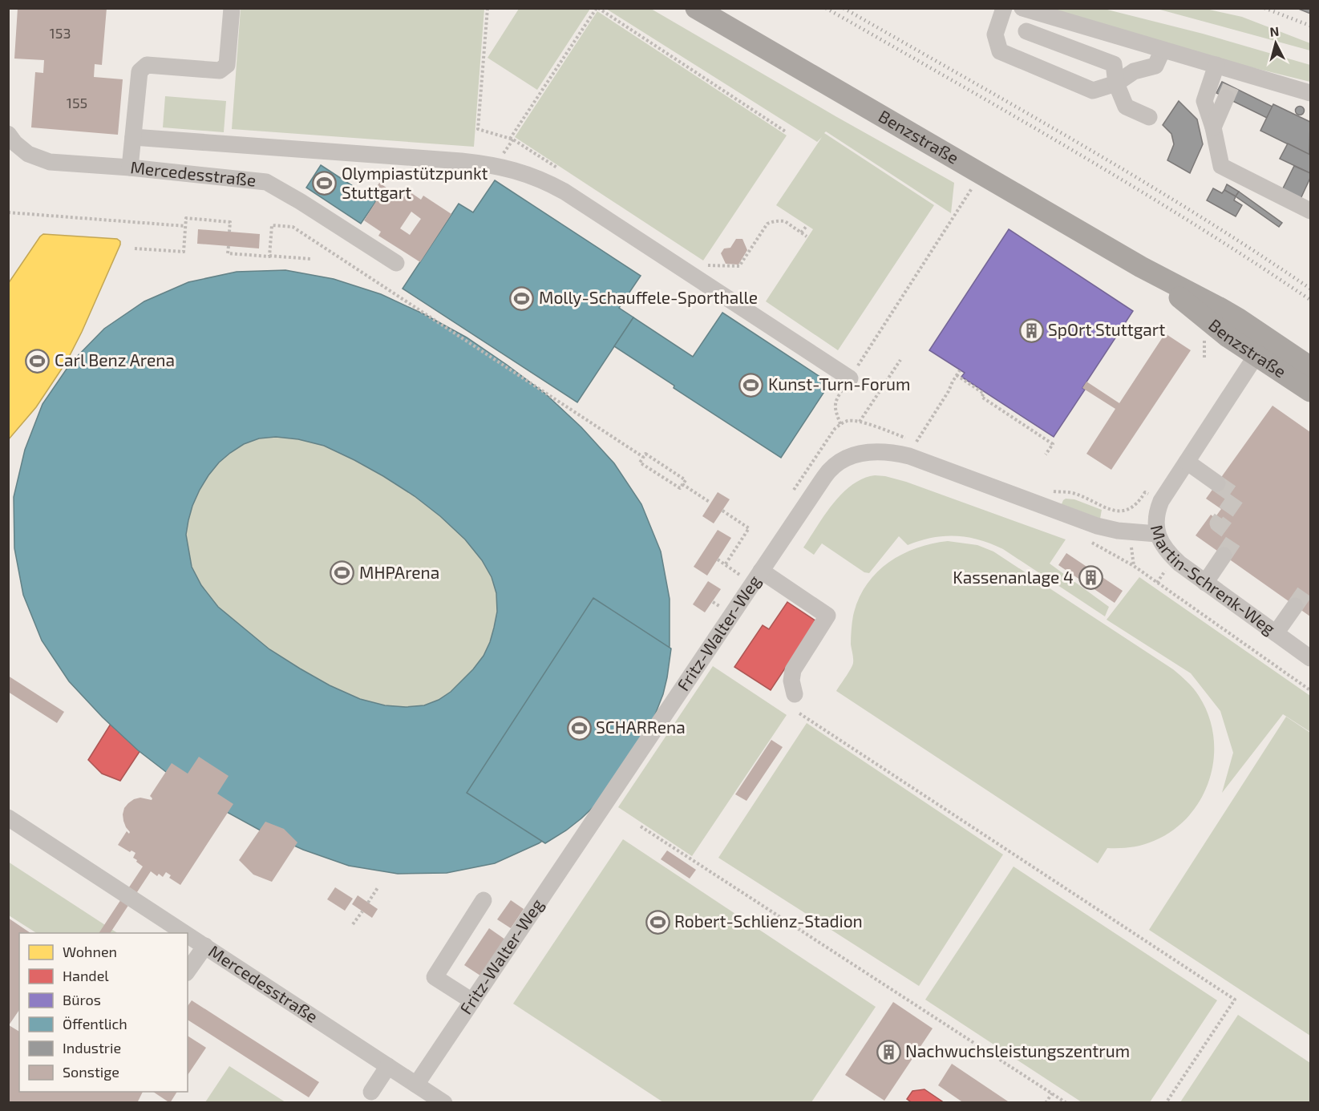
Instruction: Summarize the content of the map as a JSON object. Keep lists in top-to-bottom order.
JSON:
{
  "streets": {
    "main road": ["Benzstraße"],
    "street": ["Mercedesstraße", "Martin-Schrenk-Weg", "Fritz-Walter-Weg"]
  },
  "crossings": [
    ["Benzstraße", "Martin-Schrenk-Weg"],
    ["Mercedesstraße", "Fritz-Walter-Weg"],
    ["Martin-Schrenk-Weg", "Fritz-Walter-Weg"]
  ],
  "places": {
    "sports": [
      "Olympiastützpunkt Stuttgart",
      "Molly-Schauffele-Sporthalle",
      "Carl Benz Arena",
      "Kunst-Turn-Forum",
      "MHPArena",
      "SCHARRena",
      "Robert-Schlienz-Stadion"
    ],
    "building": ["SpOrt Stuttgart", "Kassenanlage 4", "Nachwuchsleistungszentrum"]
  },
  "house_numbers": ["153", "155"],
  "legend": [
    "Wohnen",
    "Handel",
    "Büros",
    "Öffentlich",
    "Industrie",
    "Sonstige"
  ],
  "north": "top"
}
